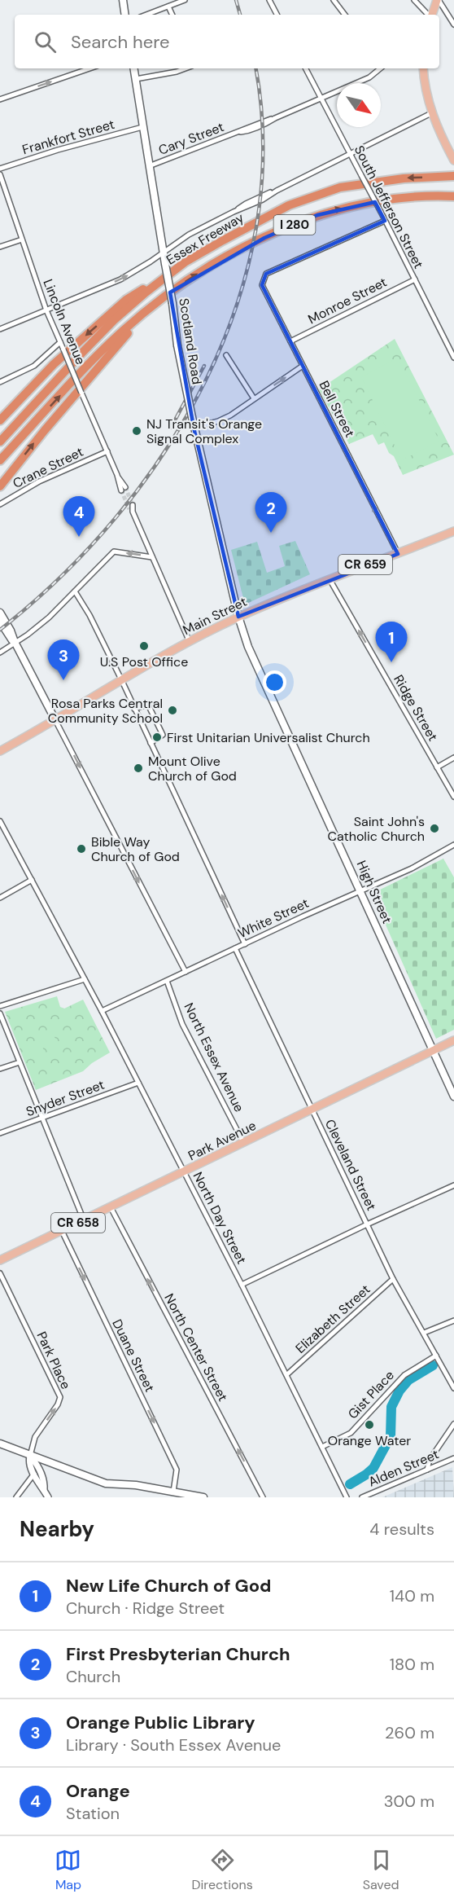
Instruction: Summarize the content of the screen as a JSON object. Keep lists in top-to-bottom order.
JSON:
{
  "streets": {
    "highway": ["I 280", "Essex Freeway"],
    "main road": [
      "Scotland Road",
      "CR 659",
      "Main Street",
      "High Street",
      "Park Avenue",
      "CR 658"
    ],
    "street": [
      "Frankfort Street",
      "Cary Street",
      "South Jefferson Street",
      "Monroe Street",
      "Lincoln Avenue",
      "Bell Street",
      "Crane Street",
      "Ridge Street",
      "White Street",
      "North Essex Avenue",
      "Snyder Street",
      "Cleveland Street",
      "North Day Street",
      "Elizabeth Street",
      "North Center Street",
      "Duane Street",
      "Park Place",
      "Gist Place",
      "Alden Street"
    ]
  },
  "crossings": [
    ["Frankfort Street", "Scotland Road"],
    ["Cary Street", "South Jefferson Street"],
    ["Cary Street", "Scotland Road"],
    ["South Jefferson Street", "Monroe Street"],
    ["South Jefferson Street", "Bell Street"],
    ["Monroe Street", "Bell Street"],
    ["Lincoln Avenue", "Crane Street"],
    ["Scotland Road", "Main Street"],
    ["Scotland Road", "High Street"],
    ["Bell Street", "Main Street"],
    ["Main Street", "Ridge Street"],
    ["Main Street", "High Street"],
    ["High Street", "White Street"],
    ["High Street", "Park Avenue"],
    ["White Street", "North Essex Avenue"],
    ["White Street", "Cleveland Street"],
    ["White Street", "North Day Street"],
    ["North Essex Avenue", "Park Avenue"],
    ["Snyder Street", "North Day Street"],
    ["Park Avenue", "Cleveland Street"],
    ["Park Avenue", "North Day Street"],
    ["Park Avenue", "North Center Street"],
    ["Park Avenue", "Duane Street"],
    ["Cleveland Street", "Elizabeth Street"],
    ["Cleveland Street", "Gist Place"],
    ["North Day Street", "Elizabeth Street"],
    ["North Day Street", "Gist Place"]
  ],
  "one_way": [
    "Bell Street",
    "Ridge Street",
    "North Center Street",
    "Duane Street",
    "Park Place"
  ],
  "places": [
    "NJ Transit's Orange Signal Complex",
    "U.S Post Office",
    "Rosa Parks Central Community School",
    "First Unitarian Universalist Church",
    "Mount Olive Church of God",
    "Saint John's Catholic Church",
    "Bible Way Church of God",
    "Orange Water"
  ],
  "north": "bottom right",
  "page": {
    "search": "Search here",
    "pins": [
      "2",
      "4",
      "1",
      "3"
    ],
    "heading": ["Nearby", "4 results"],
    "list": [
      {
        "mark": "1",
        "name": "New Life Church of God",
        "note": "Church · Ridge Street",
        "value": "140 m"
      },
      {
        "mark": "2",
        "name": "First Presbyterian Church",
        "note": "Church",
        "value": "180 m"
      },
      {
        "mark": "3",
        "name": "Orange Public Library",
        "note": "Library · South Essex Avenue",
        "value": "260 m"
      },
      {
        "mark": "4",
        "name": "Orange",
        "note": "Station",
        "value": "300 m"
      }
    ],
    "nav": ["Map", "Directions", "Saved"]
  }
}
